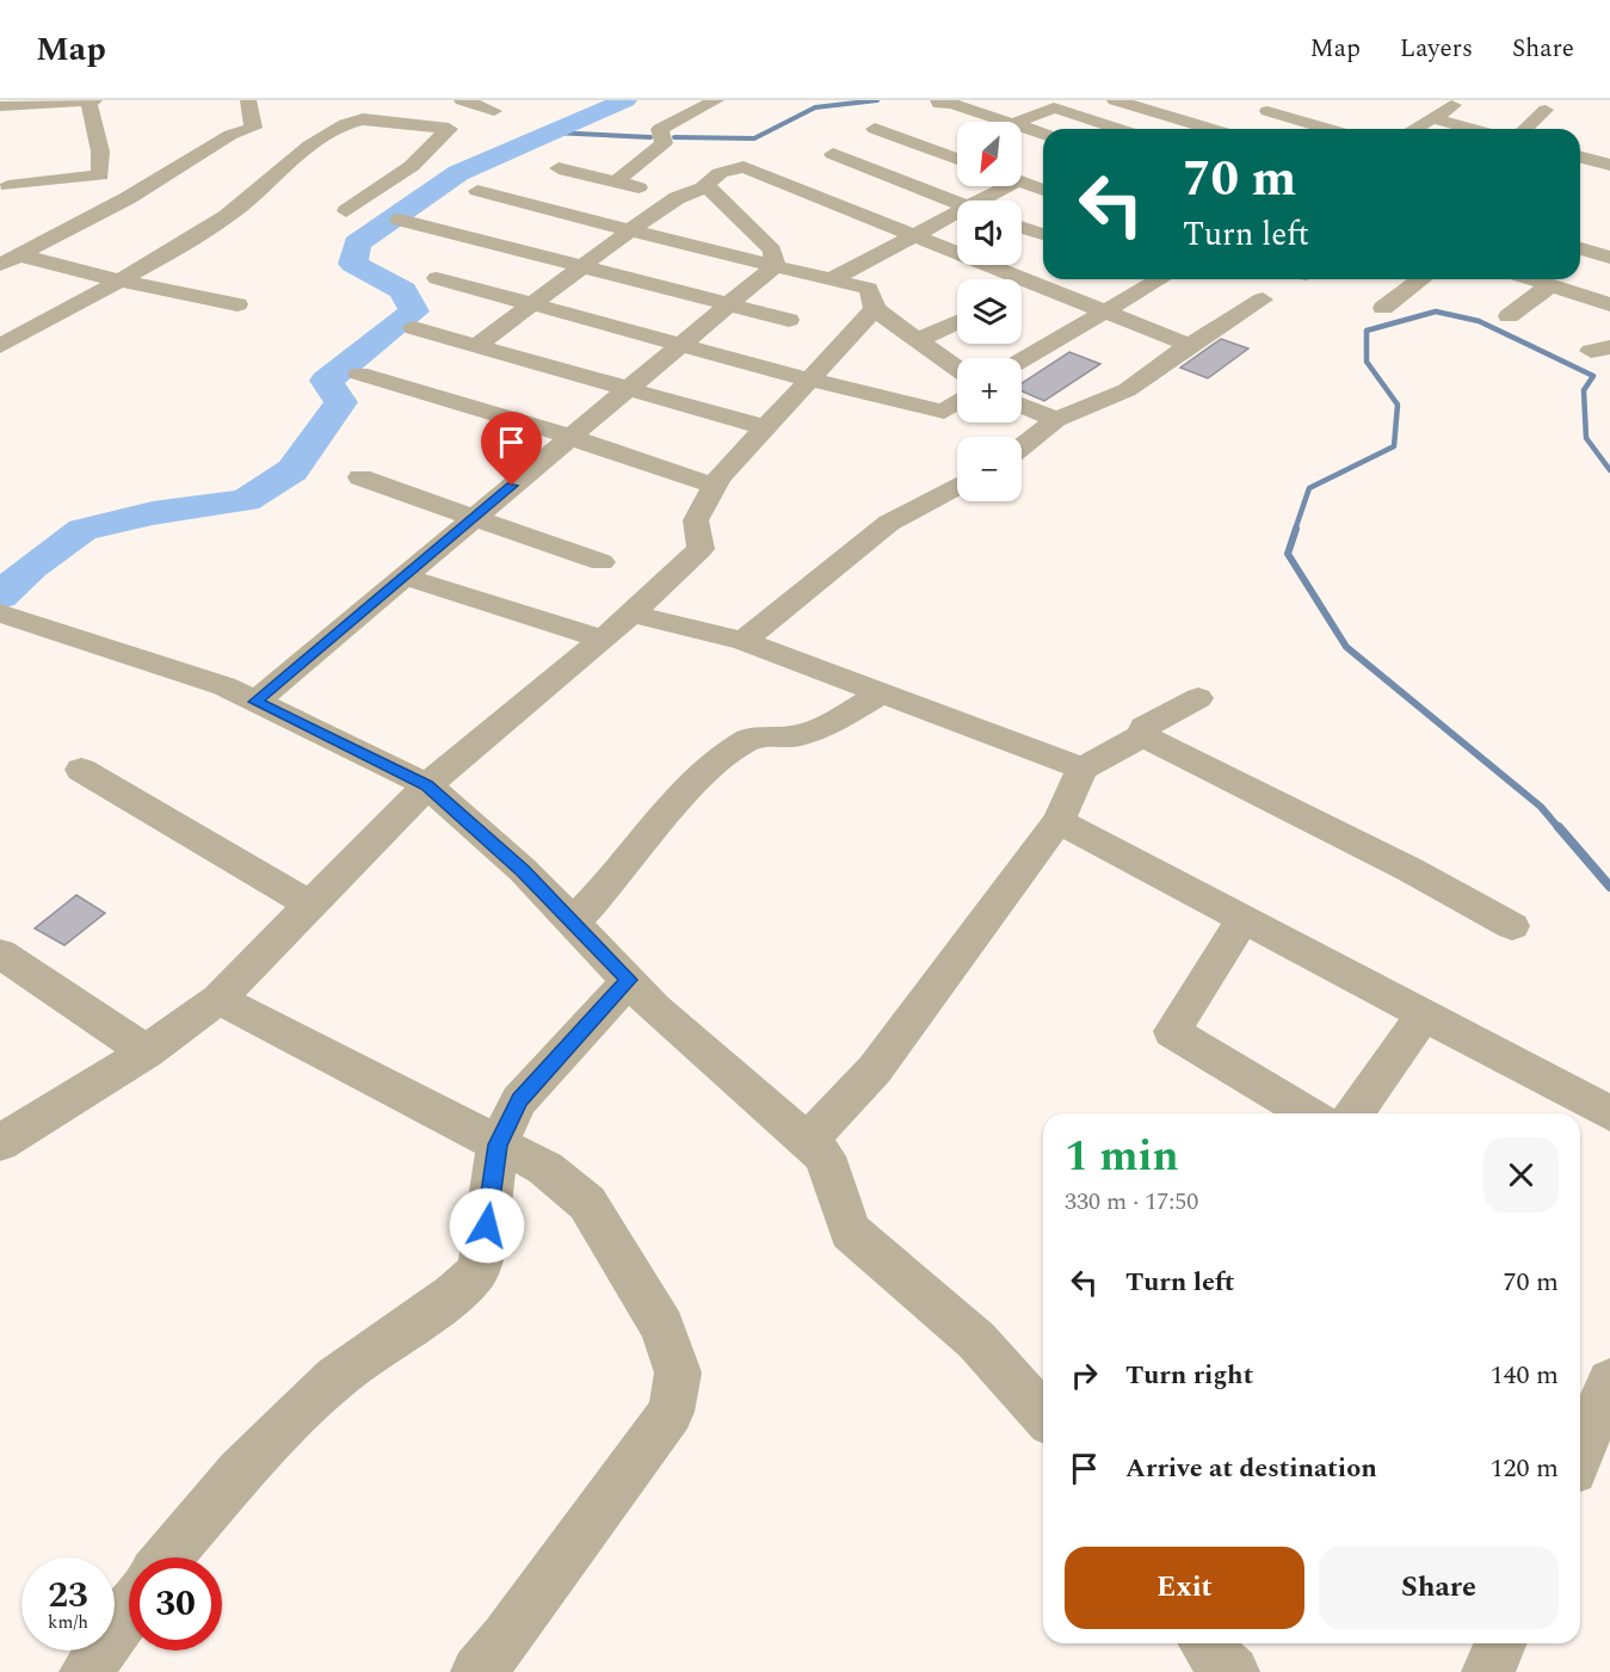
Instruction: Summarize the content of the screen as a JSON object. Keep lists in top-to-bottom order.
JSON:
{
  "north": "bottom left",
  "page": {
    "header": "Map",
    "nav": ["Map", "Layers", "Share"],
    "map_buttons": ["+", "−"],
    "turn": ["70 m", "Turn left"],
    "heading": ["1 min", "330 m · 17:50"],
    "list": [
      {
        "name": "Turn left",
        "value": "70 m"
      },
      {
        "name": "Turn right",
        "value": "140 m"
      },
      {
        "name": "Arrive at destination",
        "value": "120 m"
      }
    ],
    "buttons": ["Exit", "Share"],
    "speed": "23 km/h",
    "limit": "30"
  }
}
